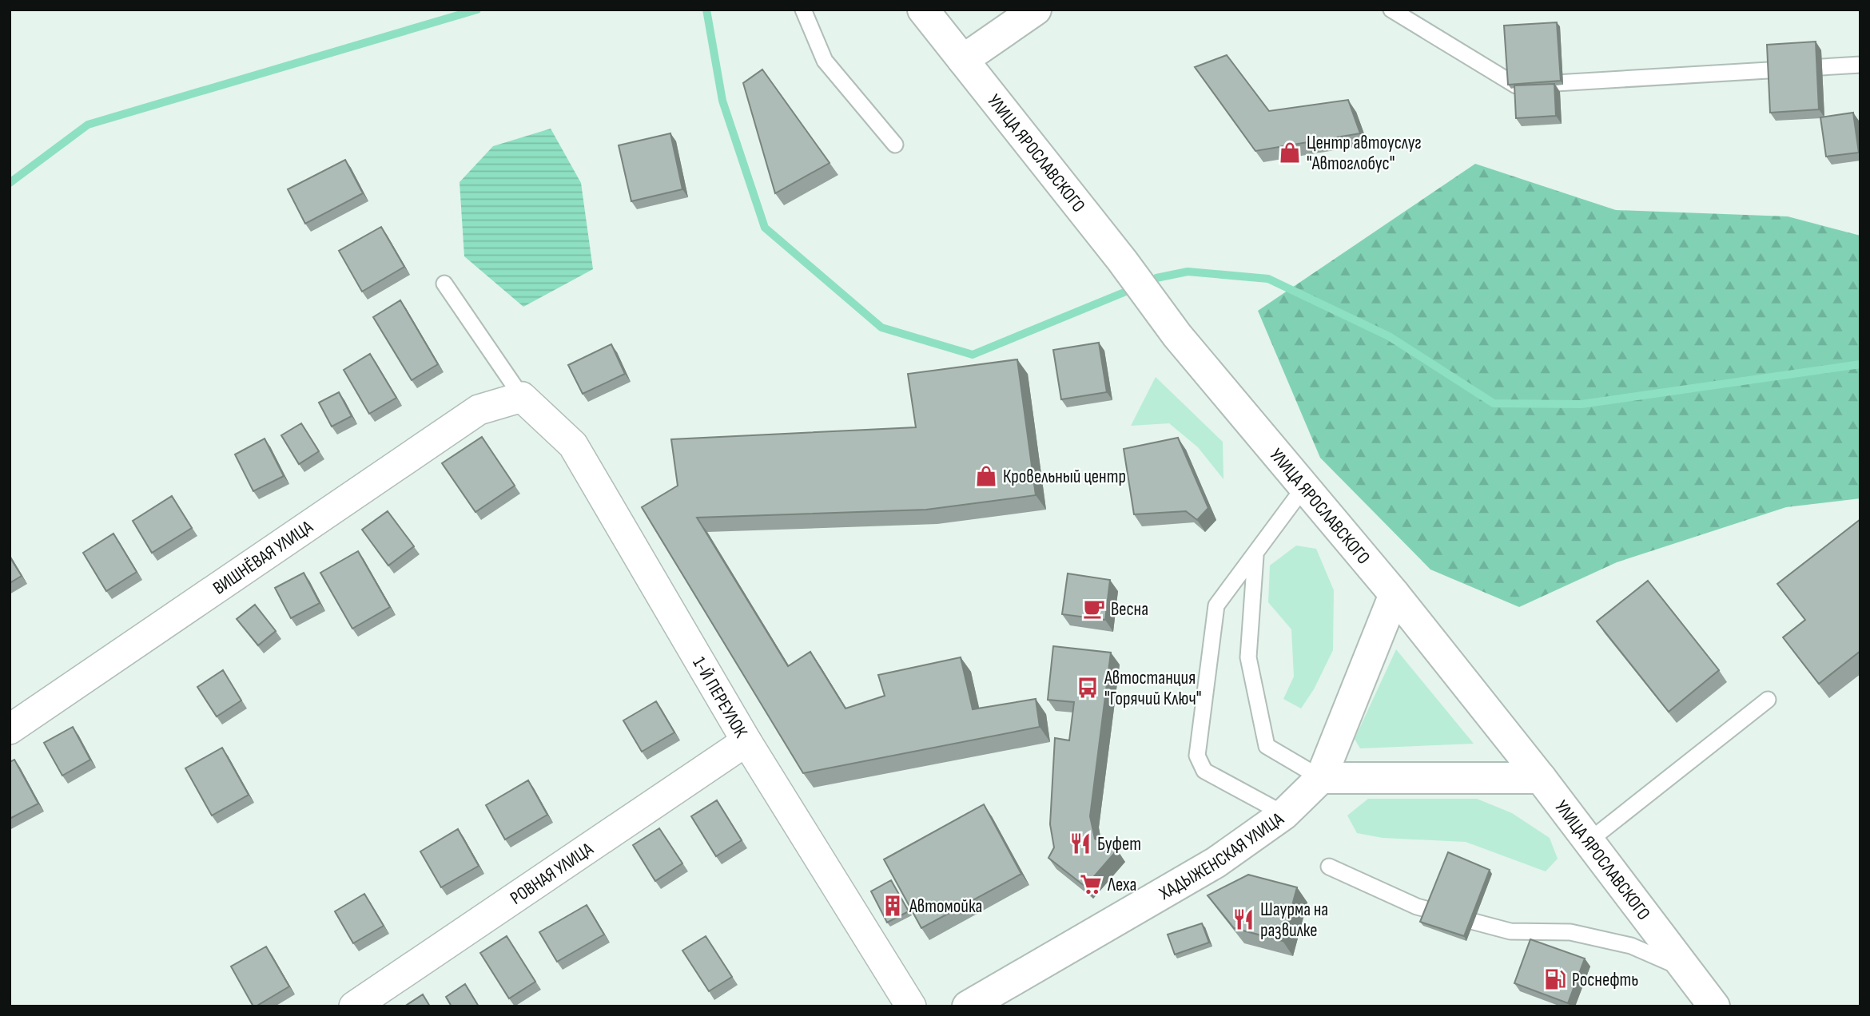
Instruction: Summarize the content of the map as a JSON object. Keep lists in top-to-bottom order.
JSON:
{
  "streets": {
    "main road": ["УЛИЦА ЯРОСЛАВСКОГО", "ХАДЫЖЕНСКАЯ УЛИЦА"],
    "street": ["ВИШНЁВАЯ УЛИЦА", "1-Й ПЕРЕУЛОК", "РОВНАЯ УЛИЦА"]
  },
  "crossings": [
    ["УЛИЦА ЯРОСЛАВСКОГО", "ХАДЫЖЕНСКАЯ УЛИЦА"],
    ["ВИШНЁВАЯ УЛИЦА", "1-Й ПЕРЕУЛОК"],
    ["1-Й ПЕРЕУЛОК", "РОВНАЯ УЛИЦА"]
  ],
  "places": {
    "shop": ["Центр автоуслуг \"Автоглобус\"", "Кровельный центр"],
    "cafe": ["Весна"],
    "bus stop": ["Автостанция \"Горячий Ключ\""],
    "restaurant": ["Буфет", "Шаурма на развилке"],
    "supermarket": ["Леха"],
    "building": ["Автомойка"],
    "fuel station": ["Роснефть"]
  }
}
